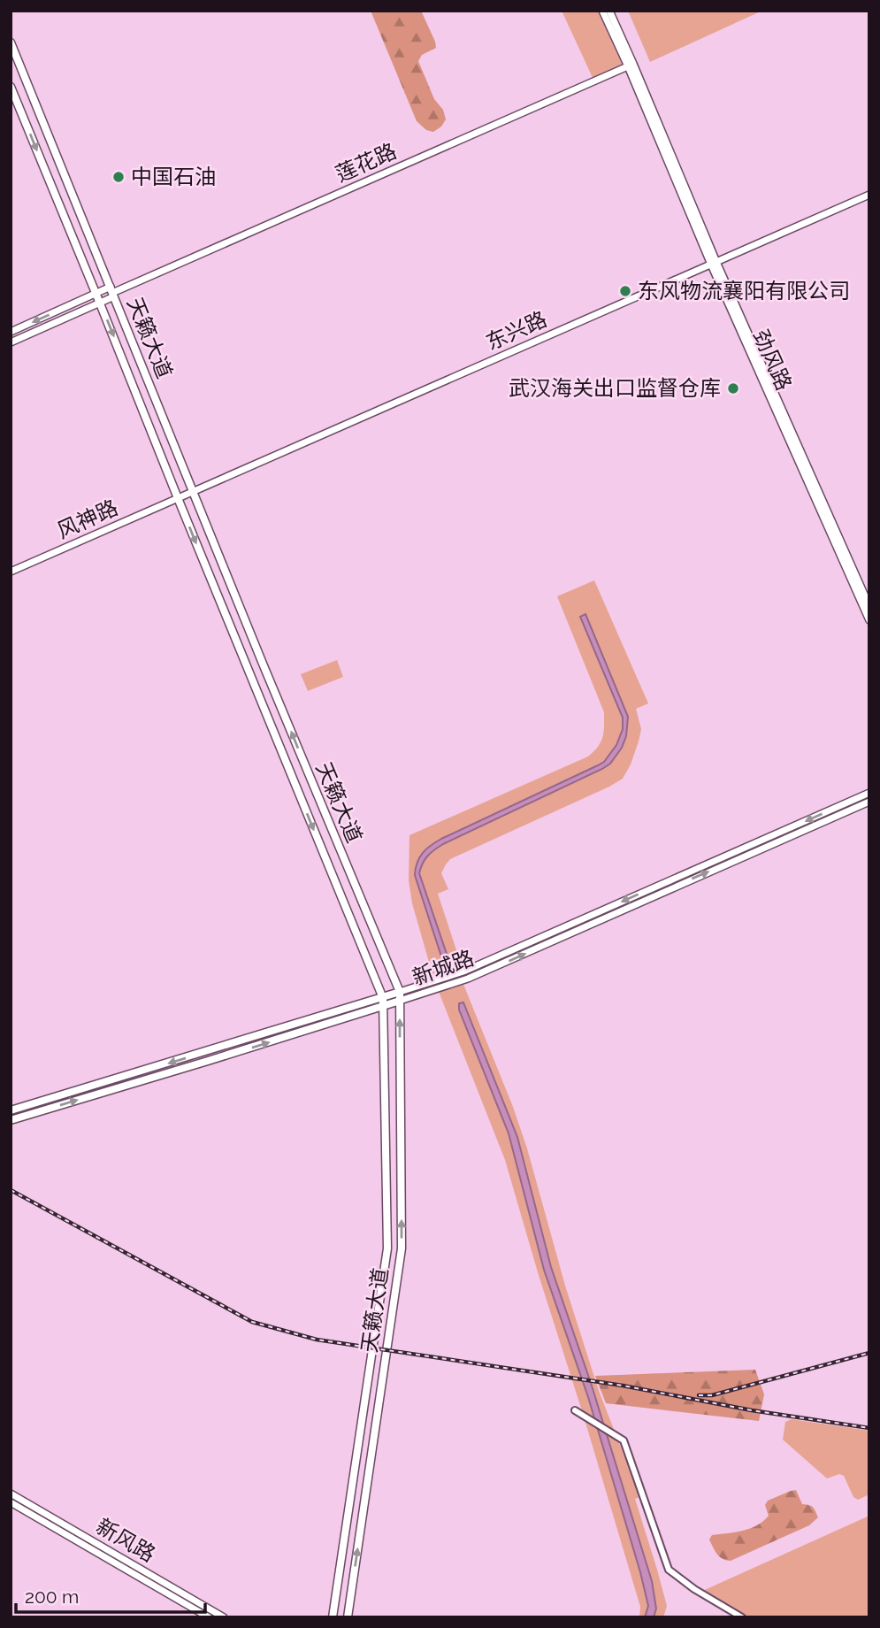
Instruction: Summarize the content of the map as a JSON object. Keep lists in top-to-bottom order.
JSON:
{
  "streets": {
    "main road": ["天籁大道", "新城路"],
    "street": [
      "莲花路",
      "东兴路",
      "劲风路",
      "风神路",
      "新风路"
    ]
  },
  "crossings": [
    ["莲花路", "天籁大道"],
    ["莲花路", "劲风路"],
    ["东兴路", "天籁大道"],
    ["东兴路", "劲风路"],
    ["东兴路", "风神路"],
    ["天籁大道", "风神路"],
    ["天籁大道", "新城路"]
  ],
  "places": ["中国石油", "东风物流襄阳有限公司", "武汉海关出口监督仓库"],
  "scale_bar": "200 m"
}
